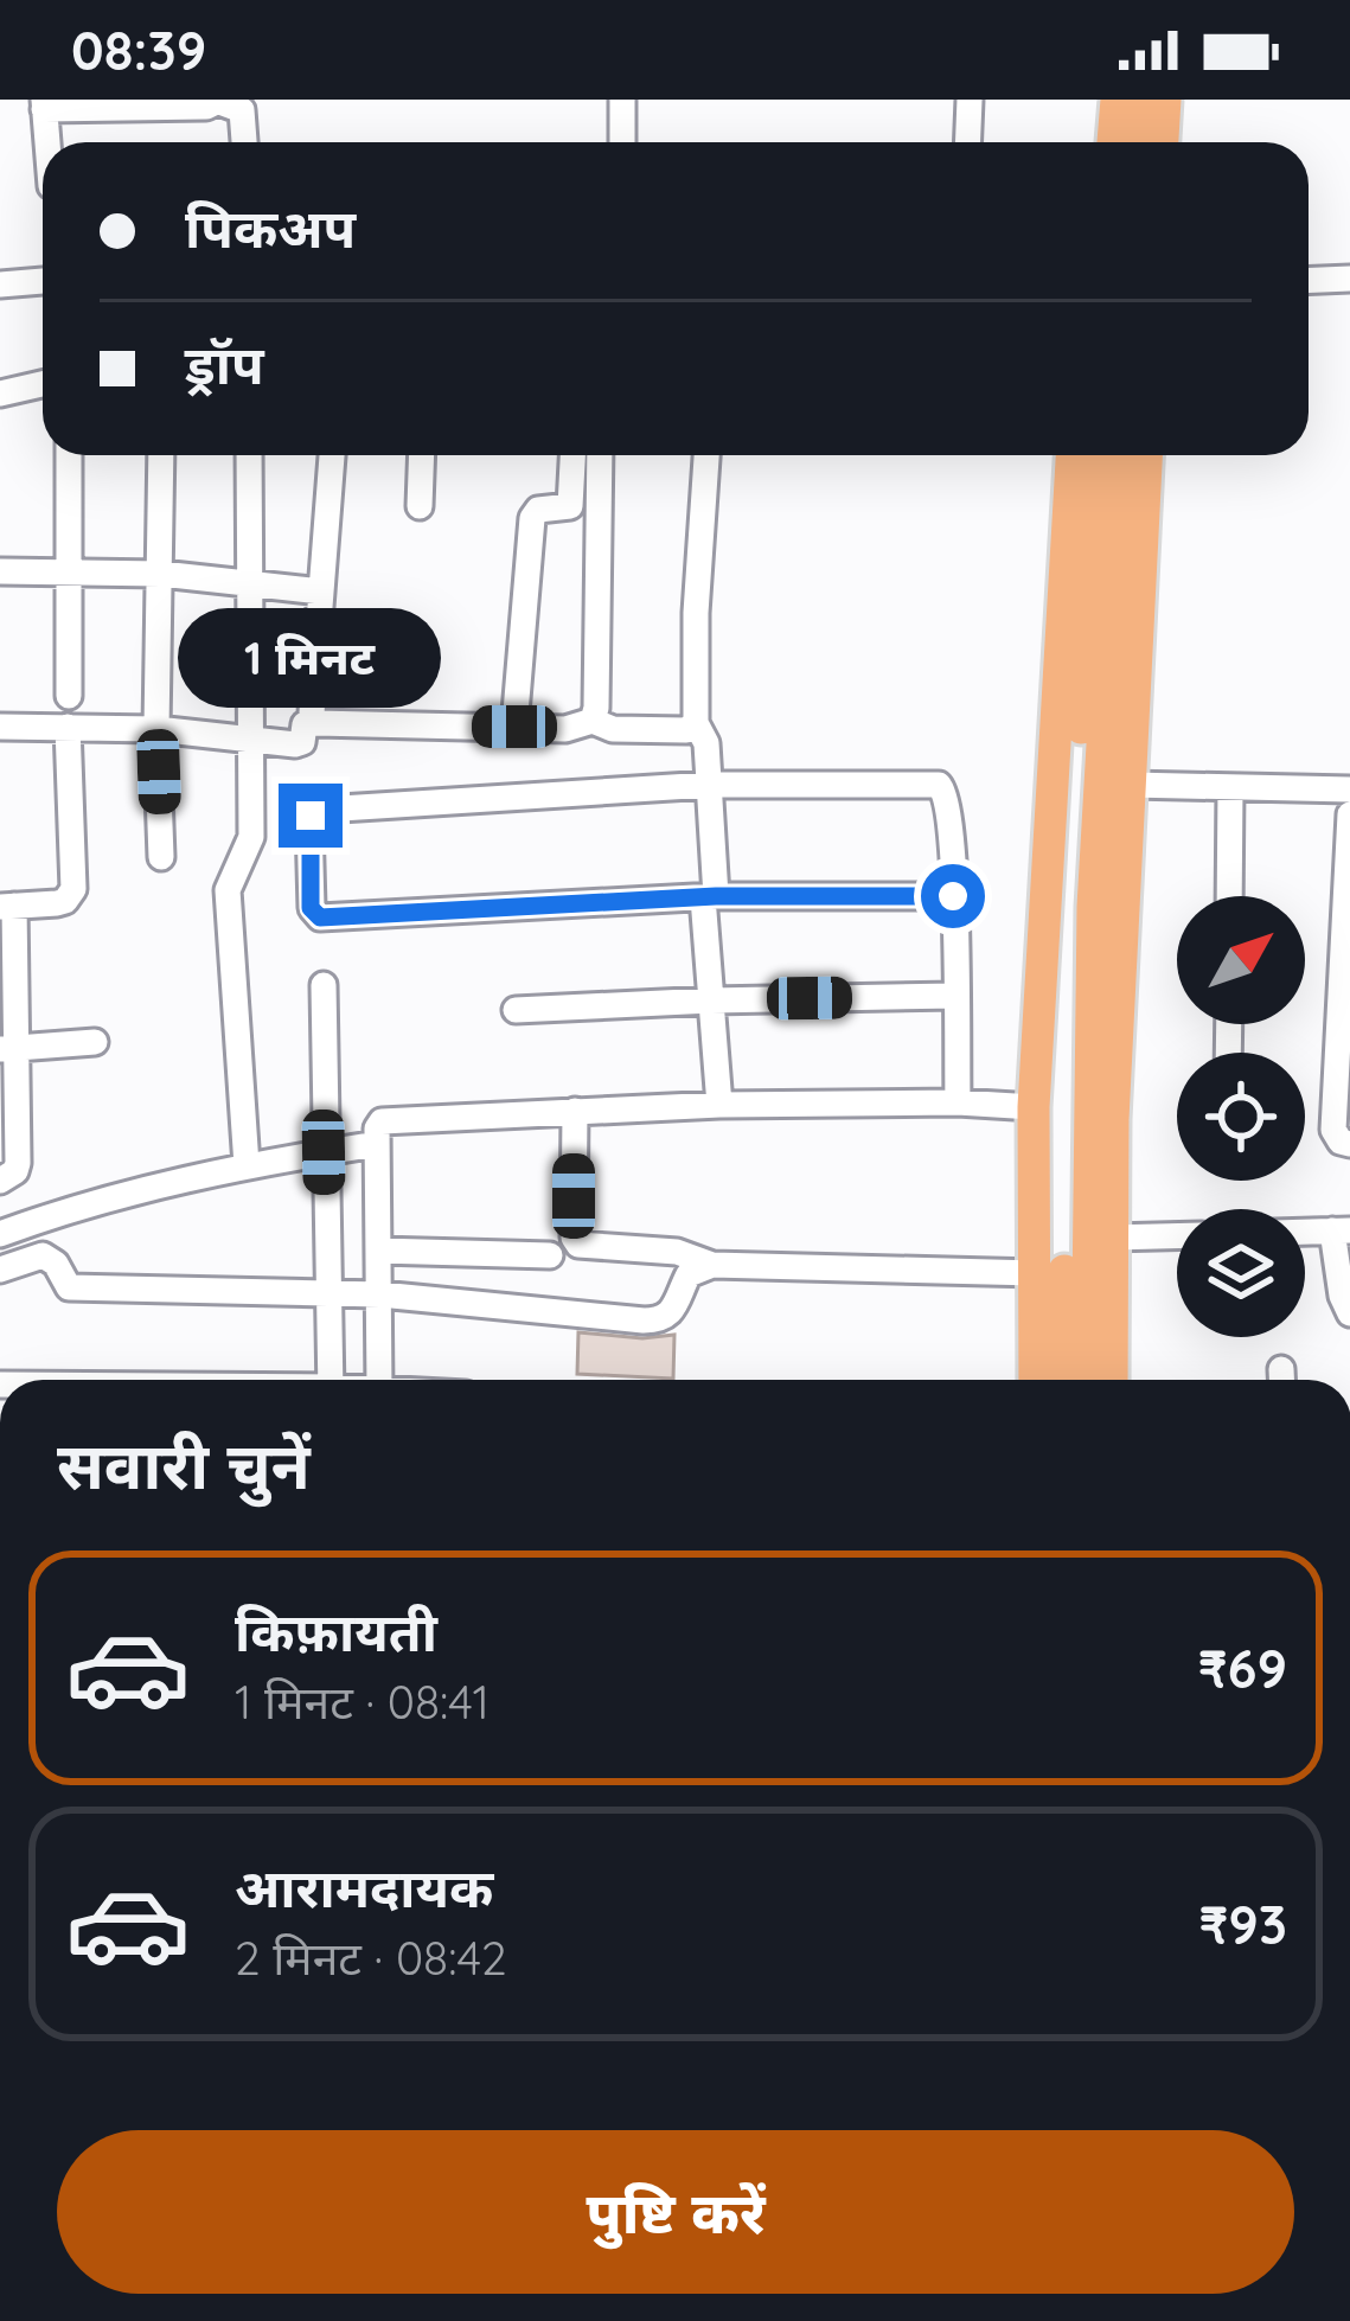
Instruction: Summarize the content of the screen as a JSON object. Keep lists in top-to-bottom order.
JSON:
{
  "north": "top right",
  "page": {
    "status": "08:39",
    "banner": ["पिकअप", "ड्रॉप"],
    "bubble": "1 मिनट",
    "heading": "सवारी चुनें",
    "list": [
      {
        "name": "किफ़ायती",
        "note": "1 मिनट · 08:41",
        "value": "₹69"
      },
      {
        "name": "आरामदायक",
        "note": "2 मिनट · 08:42",
        "value": "₹93"
      }
    ],
    "buttons": "पुष्टि करें"
  }
}
